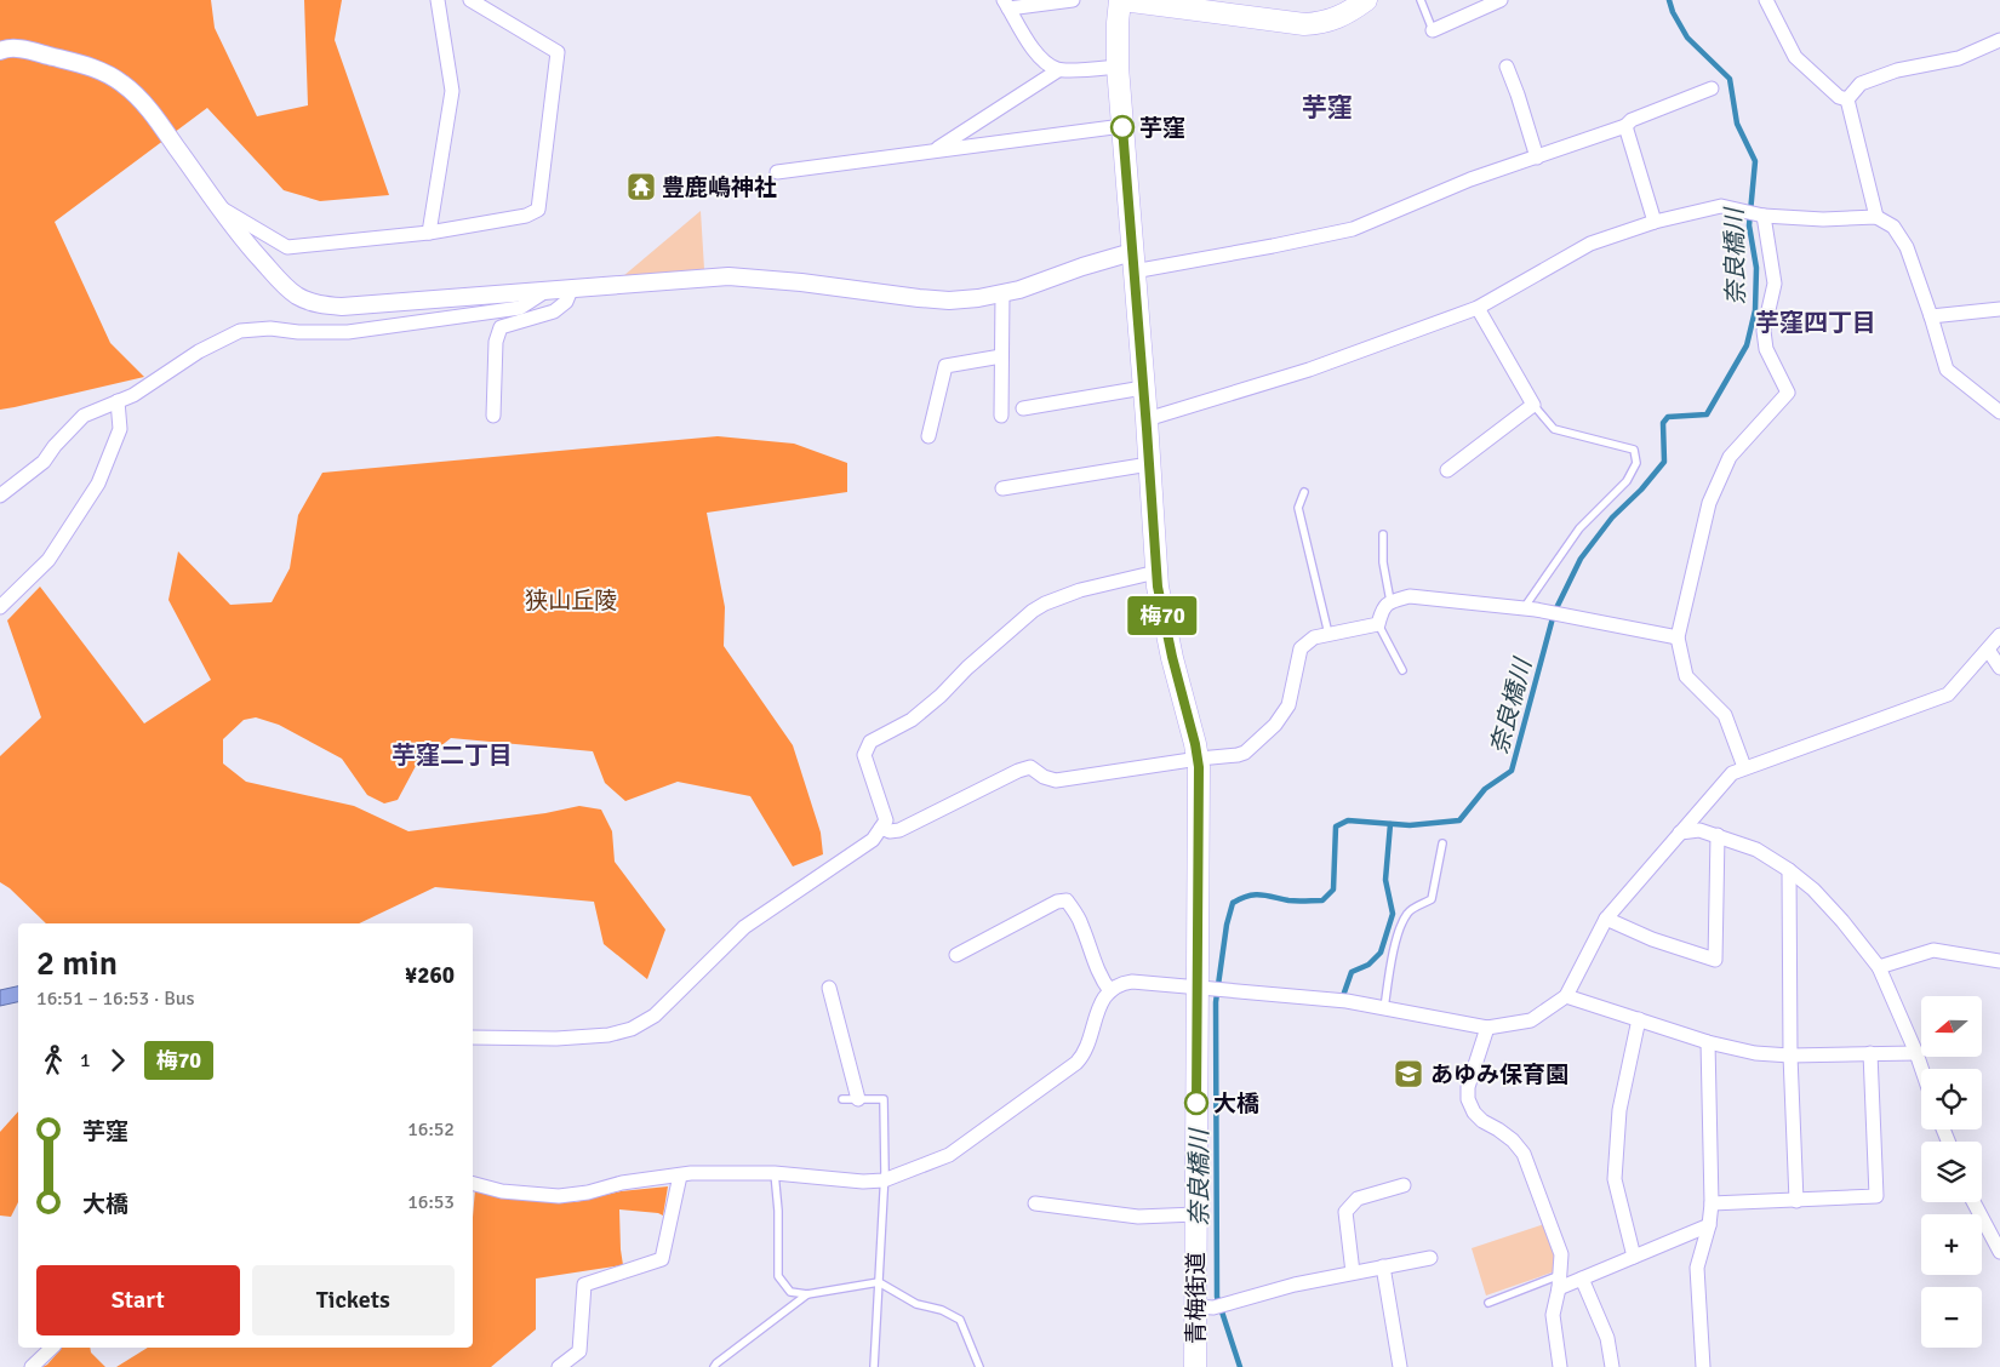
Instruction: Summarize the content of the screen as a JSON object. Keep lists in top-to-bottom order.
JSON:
{
  "streets": {
    "main road": ["青梅街道"]
  },
  "districts": ["芋窪", "芋窪四丁目", "芋窪二丁目"],
  "water": ["奈良橋川"],
  "parks": ["狭山丘陵"],
  "places": {
    "other": ["芋窪", "大橋"],
    "temple": ["豊鹿嶋神社"],
    "school or university": ["あゆみ保育園"]
  },
  "lines": ["bus line 梅70"],
  "north": "left",
  "page": {
    "on_map": "梅70",
    "heading": ["2 min", "16:51 – 16:53 · Bus", "¥260"],
    "map_buttons": ["+", "−"],
    "legs": ["1", "梅70"],
    "list": [
      {
        "name": "芋窪",
        "value": "16:52"
      },
      {
        "name": "大橋",
        "value": "16:53"
      }
    ],
    "buttons": ["Start", "Tickets"]
  }
}
